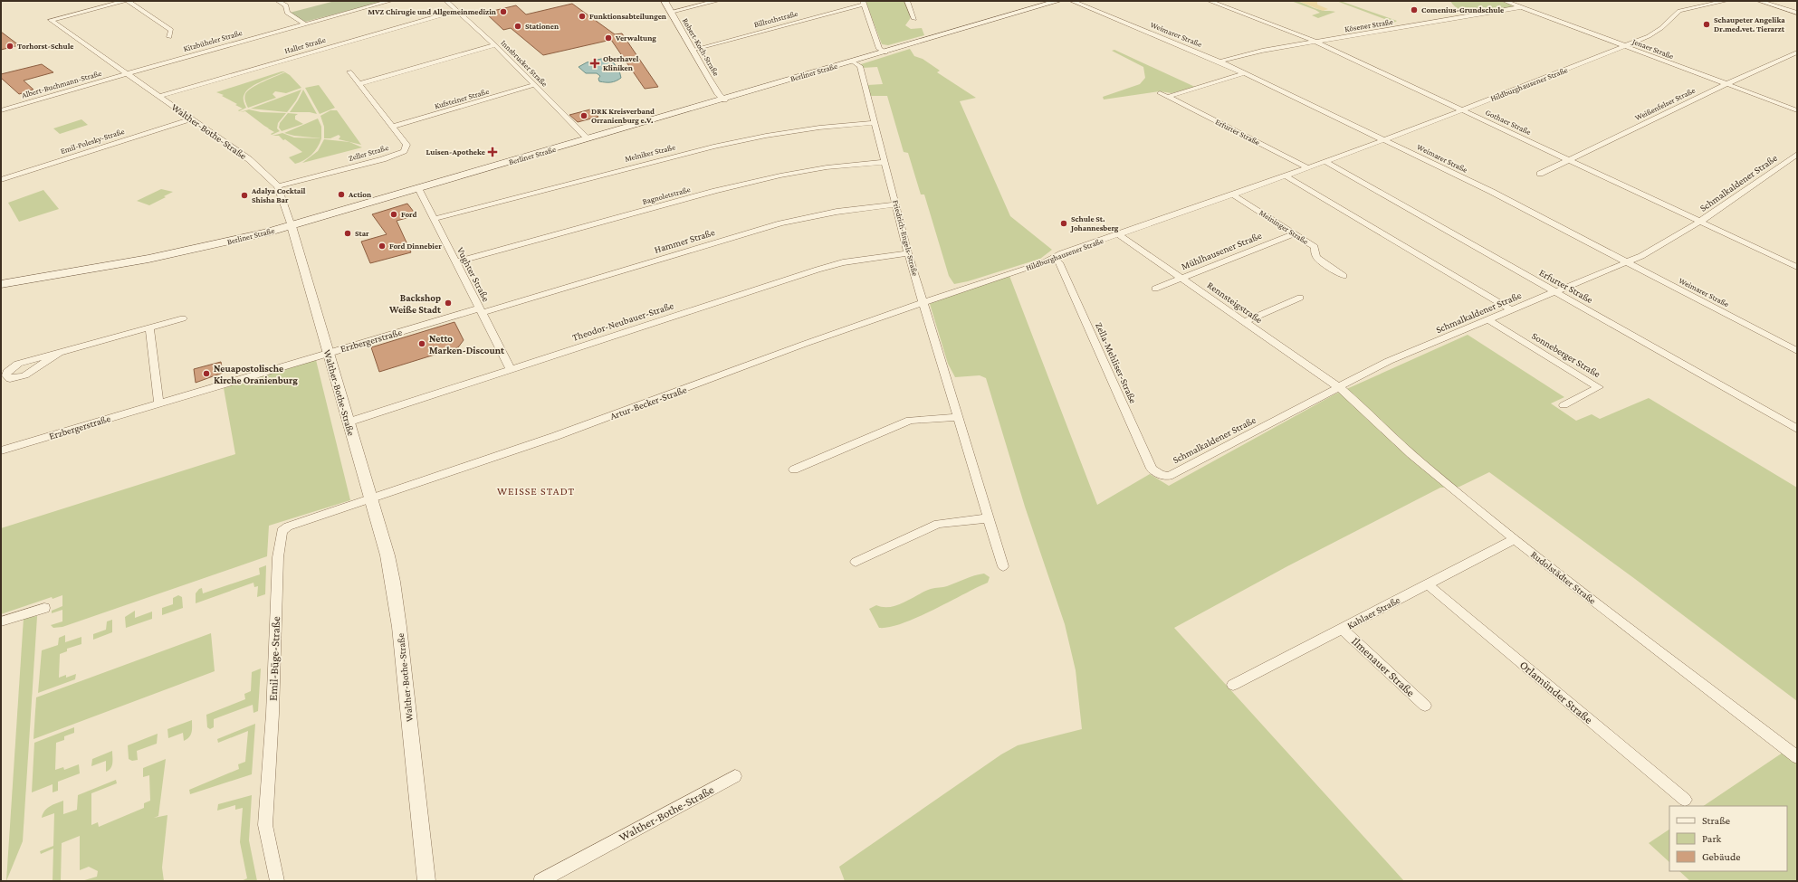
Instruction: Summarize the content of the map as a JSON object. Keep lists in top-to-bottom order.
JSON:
{
  "streets": {
    "main road": ["Berliner Straße"],
    "street": [
      "Billrothstraße",
      "Kösener Straße",
      "Weimarer Straße",
      "Kitzbüheler Straße",
      "Haller Straße",
      "Robert-Koch-Straße",
      "Jenaer Straße",
      "Innsbrucker Straße",
      "Albert-Buchmann-Straße",
      "Hildburghausener Straße",
      "Kufsteiner Straße",
      "Weißenfelser Straße",
      "Gothaer Straße",
      "Walther-Bothe-Straße",
      "Erfurter Straße",
      "Emil-Polesky-Straße",
      "Zeller Straße",
      "Melniker Straße",
      "Schmalkaldener Straße",
      "Bagnoletstraße",
      "Meininger Straße",
      "Friedrich-Engels-Straße",
      "Hammer Straße",
      "Mühlhausener Straße",
      "Vughter Straße",
      "Rennsteigstraße",
      "Theodor-Neubauer-Straße",
      "Erzbergerstraße",
      "Sonneberger Straße",
      "Zella-Mehliser-Straße",
      "Artur-Becker-Straße",
      "Rudolstädter Straße",
      "Kahlaer Straße",
      "Emil-Büge-Straße",
      "Ilmenauer Straße",
      "Orlamünder Straße"
    ]
  },
  "crossings": [
    ["Billrothstraße", "Robert-Koch-Straße"],
    ["Kösener Straße", "Weimarer Straße"],
    ["Kösener Straße", "Jenaer Straße"],
    ["Kösener Straße", "Gothaer Straße"],
    ["Weimarer Straße", "Hildburghausener Straße"],
    ["Weimarer Straße", "Schmalkaldener Straße"],
    ["Kitzbüheler Straße", "Albert-Buchmann-Straße"],
    ["Kitzbüheler Straße", "Walther-Bothe-Straße"],
    ["Haller Straße", "Innsbrucker Straße"],
    ["Haller Straße", "Walther-Bothe-Straße"],
    ["Robert-Koch-Straße", "Berliner Straße"],
    ["Jenaer Straße", "Hildburghausener Straße"],
    ["Jenaer Straße", "Weißenfelser Straße"],
    ["Innsbrucker Straße", "Berliner Straße"],
    ["Innsbrucker Straße", "Kufsteiner Straße"],
    ["Berliner Straße", "Walther-Bothe-Straße"],
    ["Berliner Straße", "Friedrich-Engels-Straße"],
    ["Berliner Straße", "Vughter Straße"],
    ["Albert-Buchmann-Straße", "Walther-Bothe-Straße"],
    ["Hildburghausener Straße", "Gothaer Straße"],
    ["Hildburghausener Straße", "Erfurter Straße"],
    ["Hildburghausener Straße", "Meininger Straße"],
    ["Hildburghausener Straße", "Friedrich-Engels-Straße"],
    ["Hildburghausener Straße", "Rennsteigstraße"],
    ["Hildburghausener Straße", "Zella-Mehliser-Straße"],
    ["Hildburghausener Straße", "Artur-Becker-Straße"],
    ["Kufsteiner Straße", "Zeller Straße"],
    ["Weißenfelser Straße", "Gothaer Straße"],
    ["Gothaer Straße", "Schmalkaldener Straße"],
    ["Walther-Bothe-Straße", "Emil-Polesky-Straße"],
    ["Walther-Bothe-Straße", "Zeller Straße"],
    ["Walther-Bothe-Straße", "Theodor-Neubauer-Straße"],
    ["Walther-Bothe-Straße", "Erzbergerstraße"],
    ["Walther-Bothe-Straße", "Artur-Becker-Straße"],
    ["Walther-Bothe-Straße", "Emil-Büge-Straße"],
    ["Erfurter Straße", "Schmalkaldener Straße"],
    ["Melniker Straße", "Friedrich-Engels-Straße"],
    ["Melniker Straße", "Vughter Straße"],
    ["Schmalkaldener Straße", "Rennsteigstraße"],
    ["Schmalkaldener Straße", "Sonneberger Straße"],
    ["Schmalkaldener Straße", "Zella-Mehliser-Straße"],
    ["Schmalkaldener Straße", "Rudolstädter Straße"],
    ["Bagnoletstraße", "Friedrich-Engels-Straße"],
    ["Bagnoletstraße", "Vughter Straße"],
    ["Meininger Straße", "Mühlhausener Straße"],
    ["Friedrich-Engels-Straße", "Hammer Straße"],
    ["Friedrich-Engels-Straße", "Theodor-Neubauer-Straße"],
    ["Friedrich-Engels-Straße", "Artur-Becker-Straße"],
    ["Hammer Straße", "Vughter Straße"],
    ["Hammer Straße", "Erzbergerstraße"],
    ["Mühlhausener Straße", "Rennsteigstraße"],
    ["Vughter Straße", "Theodor-Neubauer-Straße"],
    ["Vughter Straße", "Erzbergerstraße"],
    ["Rennsteigstraße", "Rudolstädter Straße"],
    ["Artur-Becker-Straße", "Emil-Büge-Straße"],
    ["Rudolstädter Straße", "Kahlaer Straße"],
    ["Kahlaer Straße", "Ilmenauer Straße"],
    ["Kahlaer Straße", "Orlamünder Straße"]
  ],
  "districts": ["WEISSE STADT"],
  "places": {
    "other": [
      "Comenius-Grundschule",
      "MVZ Chirugie und Allgemeinmedizin",
      "Funktionsabteilungen",
      "Schaupeter Angelika Dr.med.vet. Tierarzt",
      "Stationen",
      "Verwaltung",
      "Torhorst-Schule",
      "DRK Kreisverband Orranienburg e.V.",
      "Action",
      "Adalya Cocktail Shisha Bar",
      "Ford",
      "Schule St. Johannesberg",
      "Star",
      "Ford Dinnebier",
      "Backshop Weiße Stadt",
      "Netto Marken-Discount",
      "Neuapostolische Kirche Oranienburg"
    ],
    "health": ["Oberhavel Kliniken", "Luisen-Apotheke"]
  },
  "legend": ["Straße", "Park", "Gebäude"]
}
